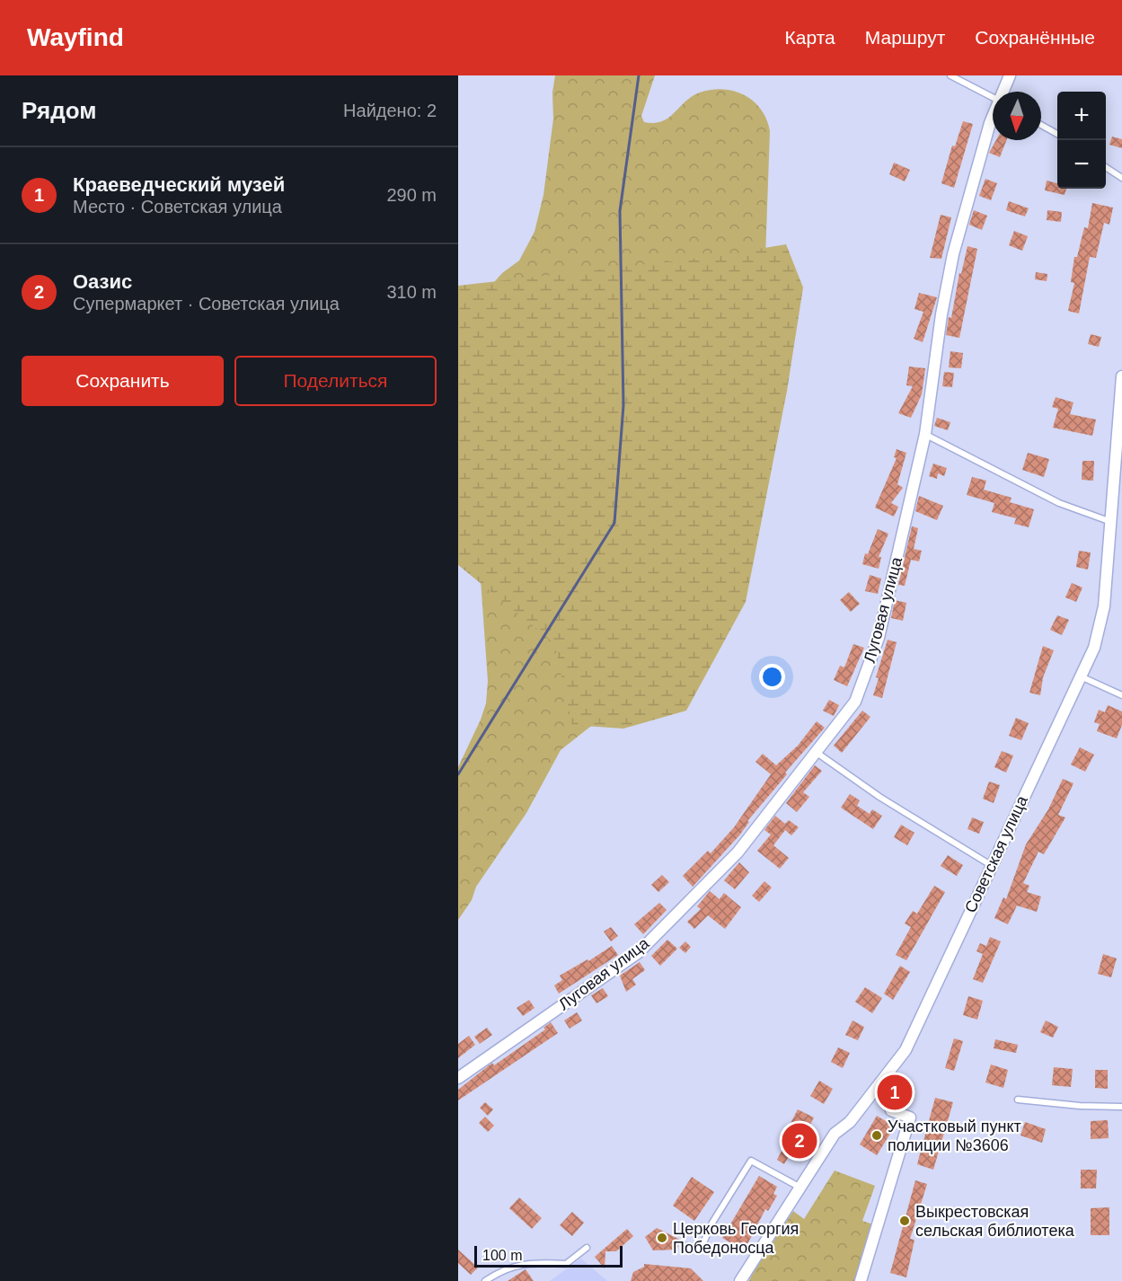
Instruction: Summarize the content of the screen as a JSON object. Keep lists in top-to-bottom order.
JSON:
{
  "streets": {
    "street": ["Луговая улица", "Советская улица"]
  },
  "places": ["Участковый пункт полиции №3606", "Выкрестовская сельская библиотека", "Церковь Георгия Победоносца"],
  "scale_bar": "100 m",
  "north": "bottom",
  "page": {
    "header": "Wayfind",
    "nav": ["Карта", "Маршрут", "Сохранённые"],
    "heading": ["Рядом", "Найдено: 2"],
    "map_buttons": ["+", "−"],
    "list": [
      {
        "mark": "1",
        "name": "Краеведческий музей",
        "note": "Место · Советская улица",
        "value": "290 m"
      },
      {
        "mark": "2",
        "name": "Оазис",
        "note": "Супермаркет · Советская улица",
        "value": "310 m"
      }
    ],
    "buttons": ["Сохранить", "Поделиться"],
    "pins": ["1", "2"],
    "scale": "100 m"
  }
}
